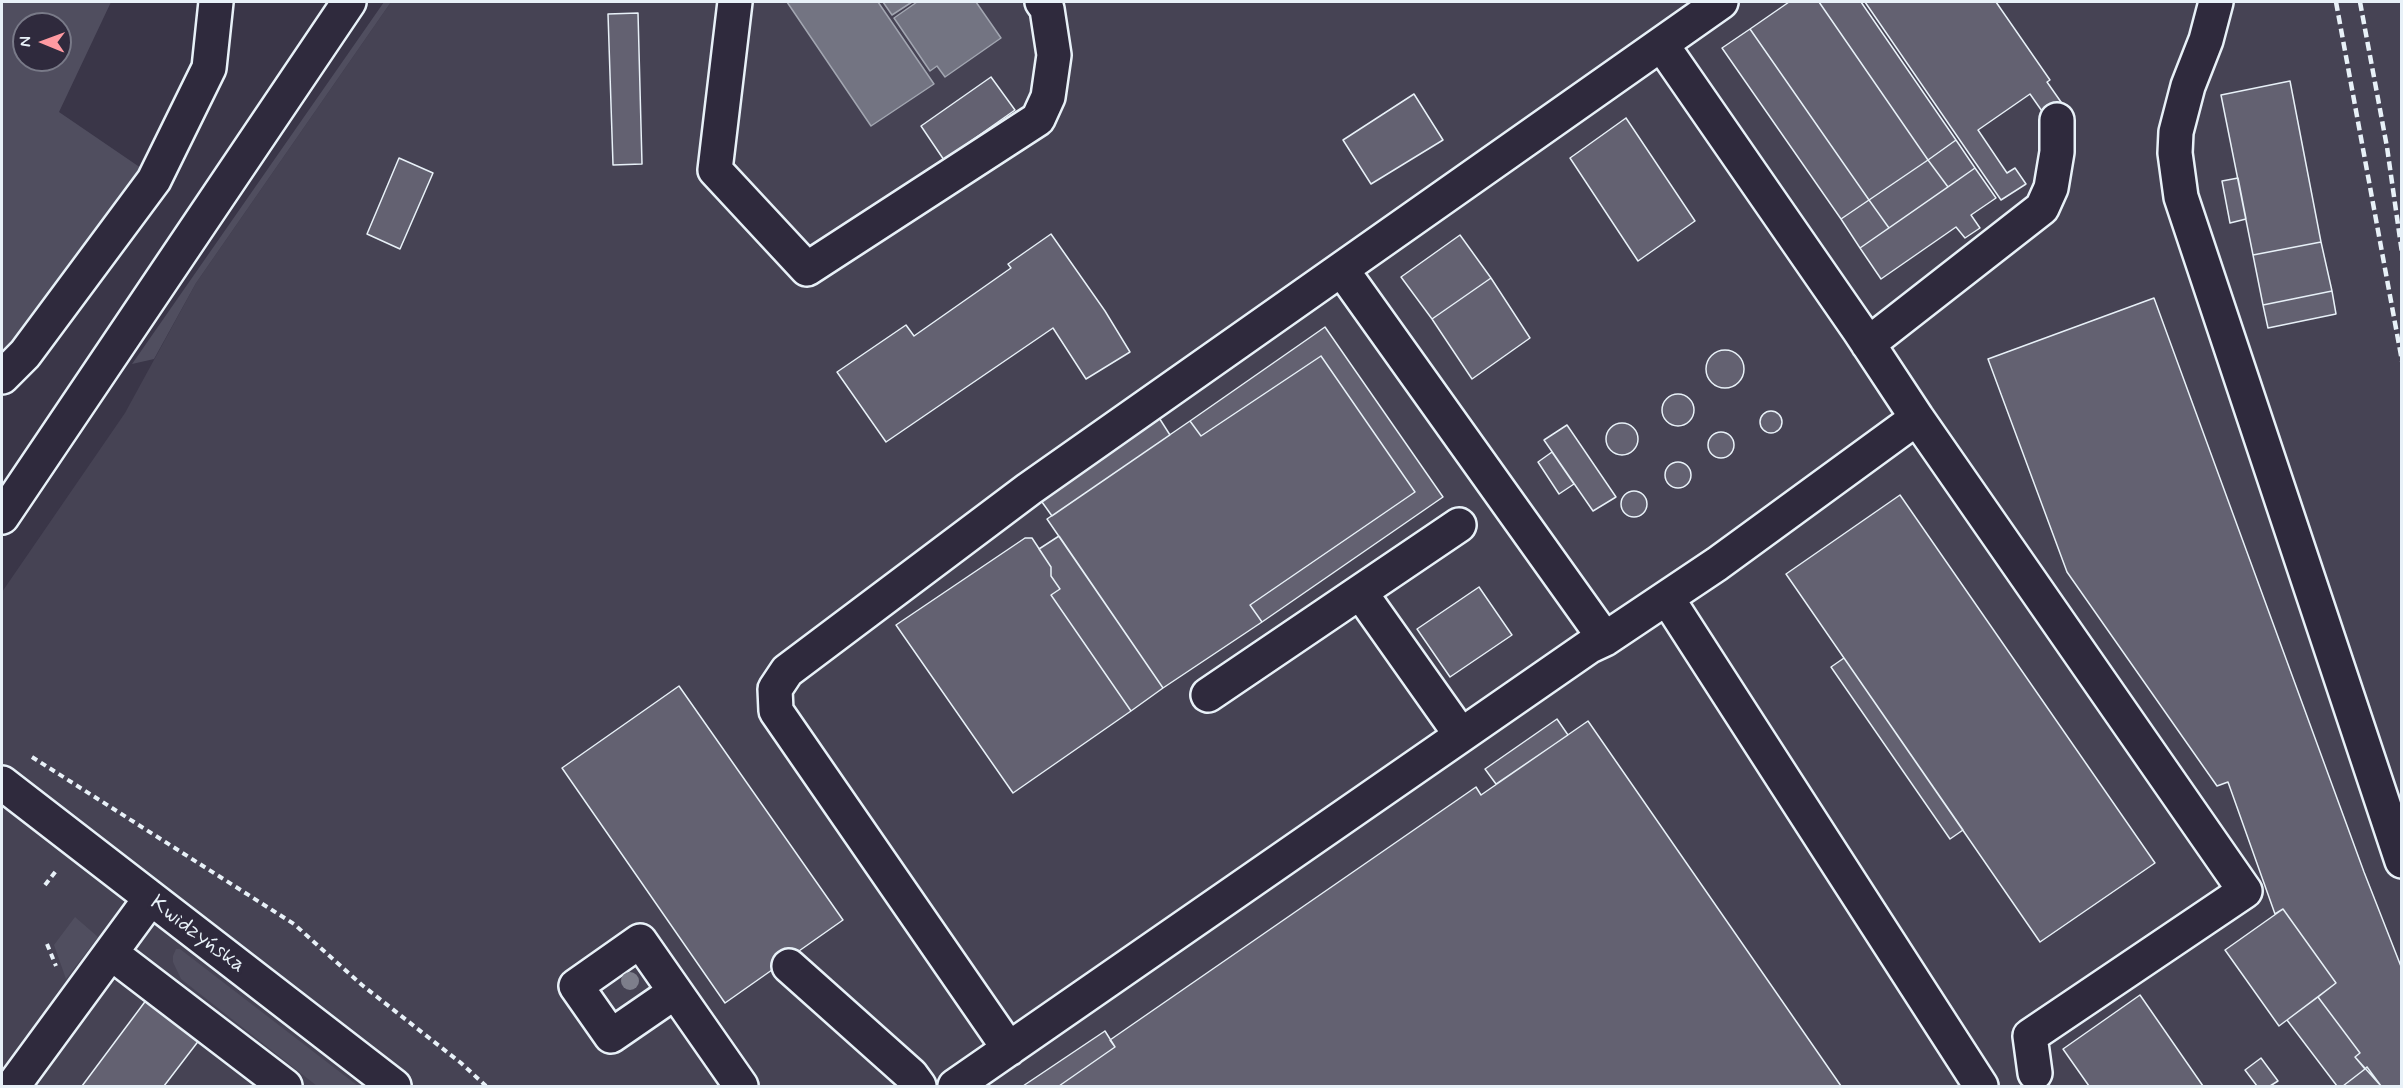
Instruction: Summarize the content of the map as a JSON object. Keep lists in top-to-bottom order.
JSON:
{
  "streets": {
    "lane": ["Kwidzyńska"]
  },
  "north": "left"
}
